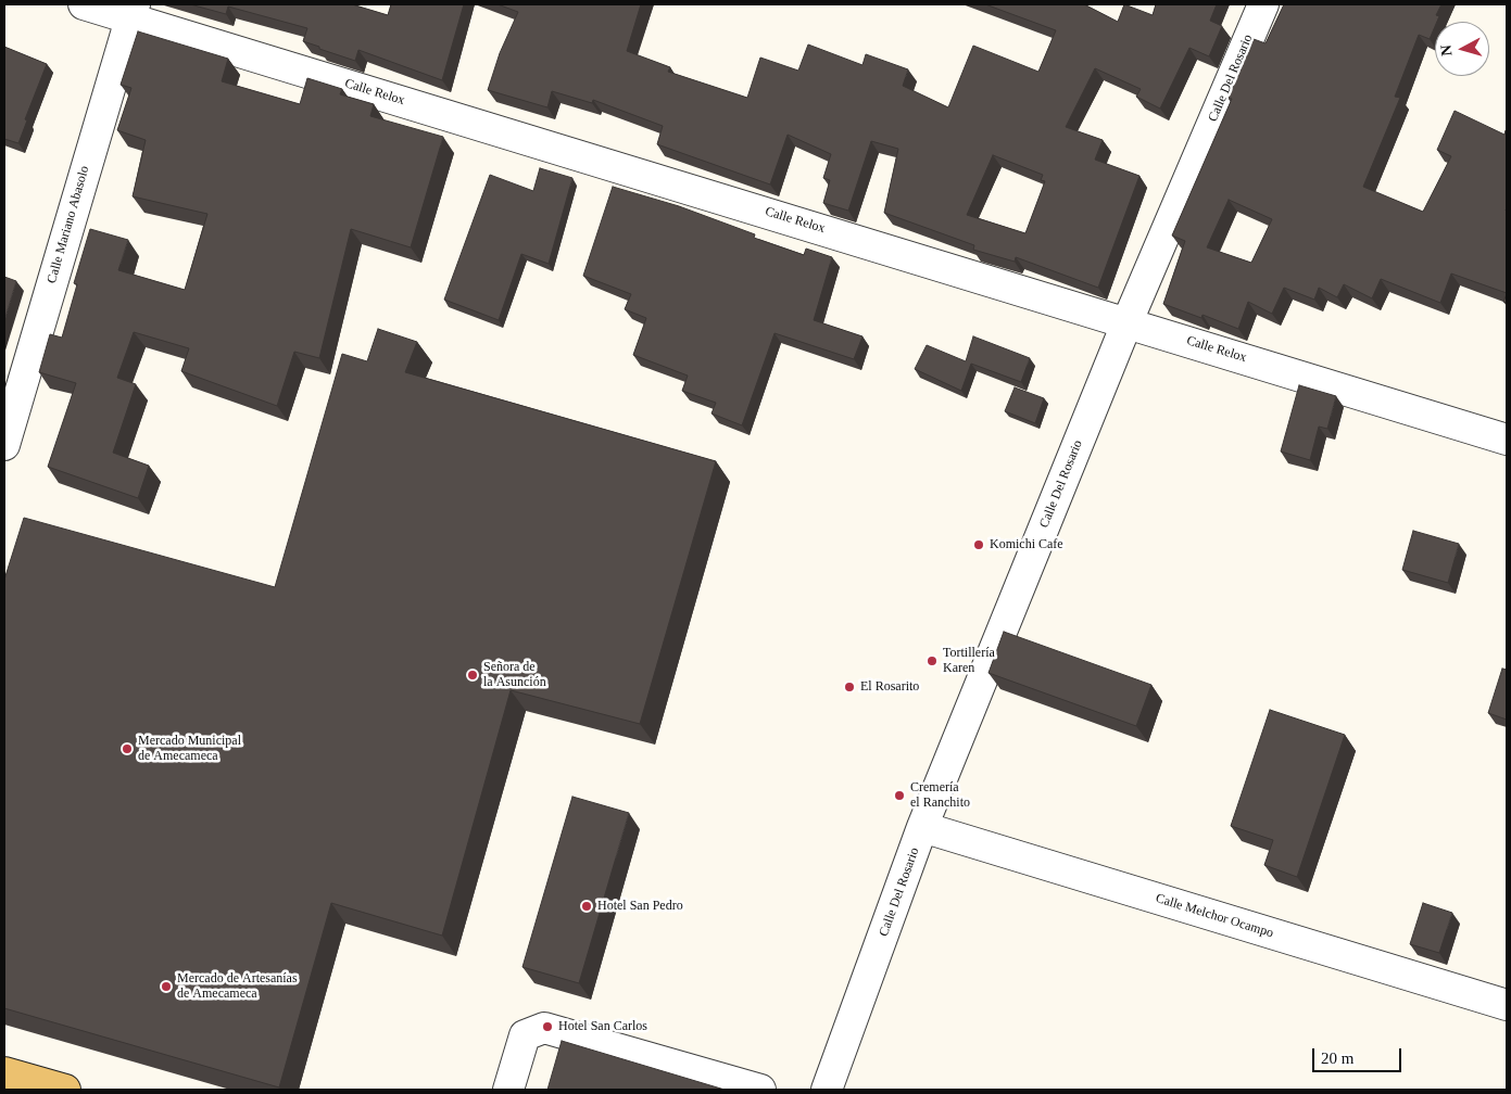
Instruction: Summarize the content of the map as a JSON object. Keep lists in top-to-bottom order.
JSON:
{
  "streets": {
    "street": [
      "Calle Del Rosario",
      "Calle Relox",
      "Calle Mariano Abasolo",
      "Calle Melchor Ocampo"
    ]
  },
  "crossings": [
    ["Calle Del Rosario", "Calle Relox"],
    ["Calle Del Rosario", "Calle Melchor Ocampo"],
    ["Calle Relox", "Calle Mariano Abasolo"]
  ],
  "places": [
    "Komichi Cafe",
    "Tortillería Karen",
    "Señora de la Asunción",
    "El Rosarito",
    "Mercado Municipal de Amecameca",
    "Cremería el Ranchito",
    "Hotel San Pedro",
    "Mercado de Artesanías de Amecameca",
    "Hotel San Carlos"
  ],
  "scale_bar": "20 m",
  "north": "left"
}
